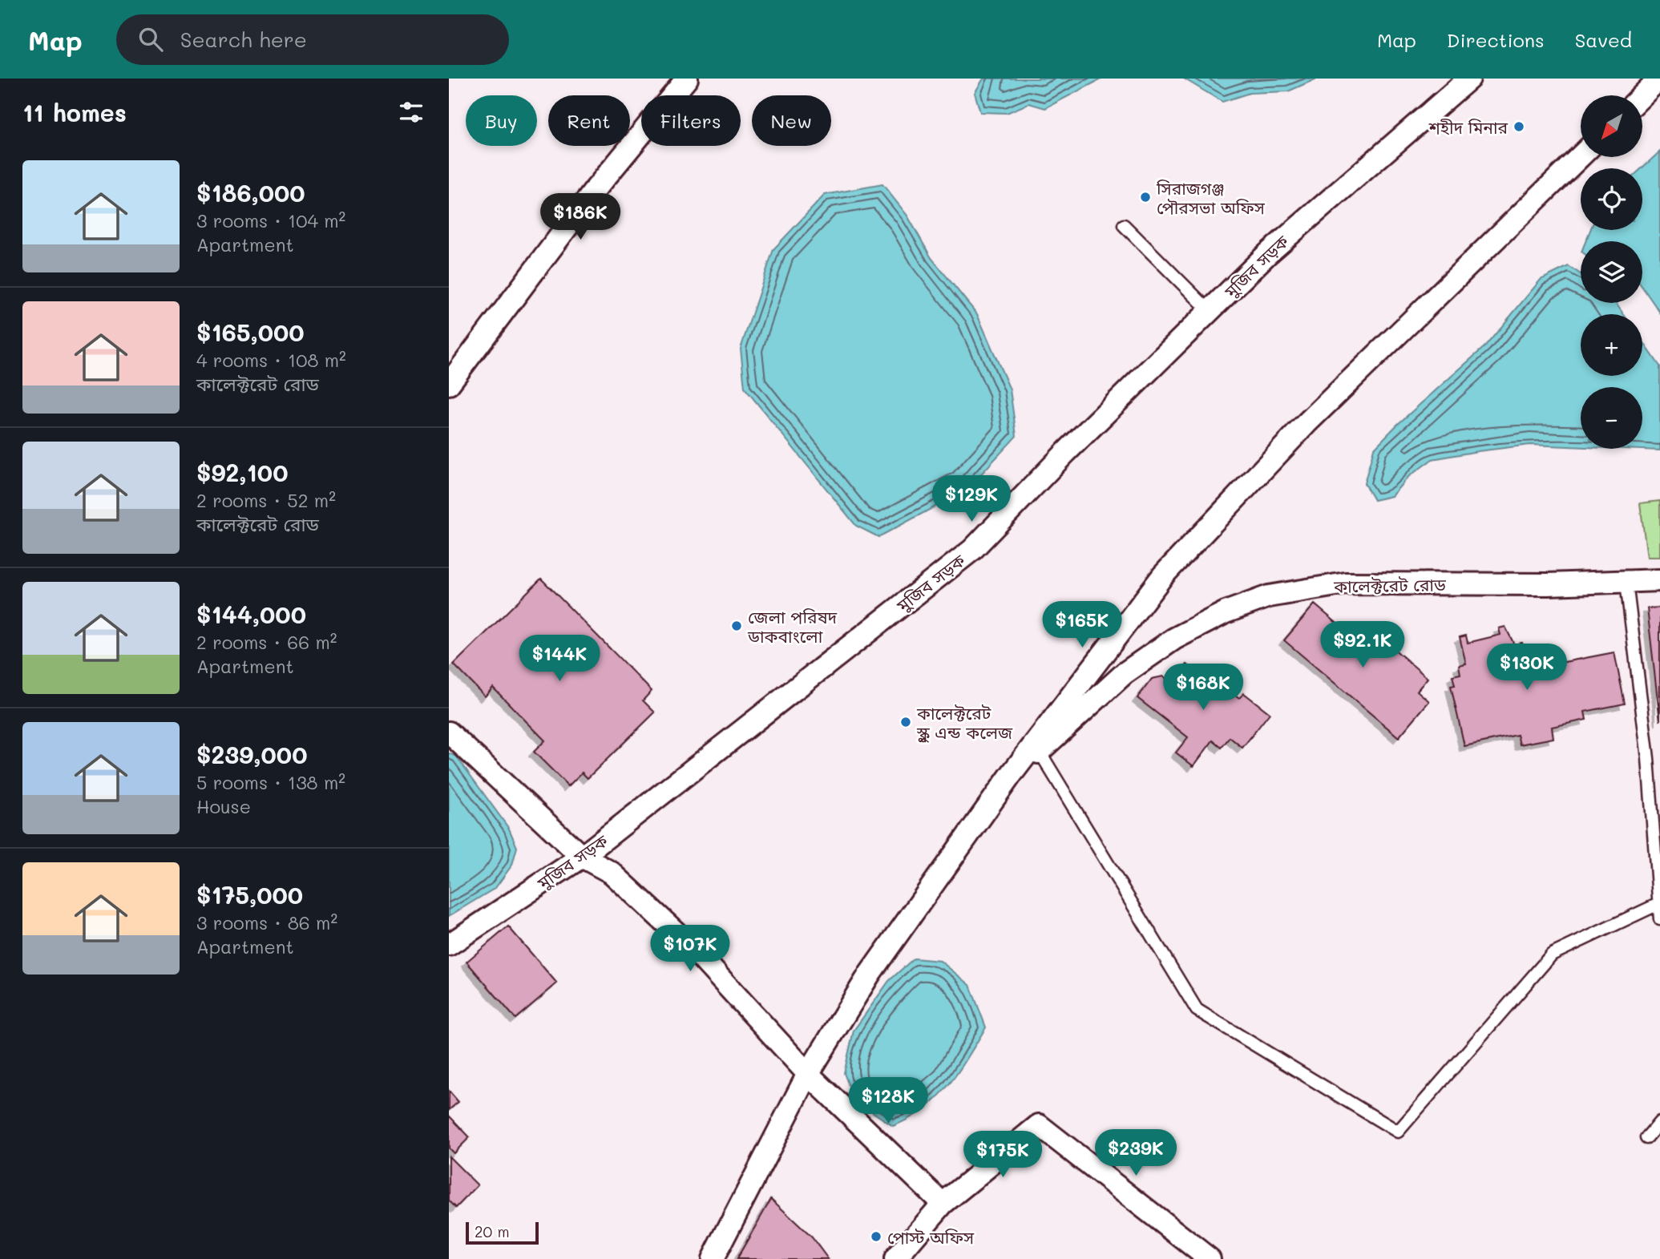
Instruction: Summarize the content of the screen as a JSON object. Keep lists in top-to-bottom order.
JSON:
{
  "streets": {
    "street": ["মুজিব সড়ক", "কালেক্টরেট রোড"]
  },
  "places": [
    "শহীদ মিনার",
    "সিরাজগঞ্জ পৌরসভা অফিস",
    "জেলা পরিষদ ডাকবাংলো",
    "কালেক্টরেট স্কুল এন্ড কলেজ",
    "পোস্ট অফিস"
  ],
  "scale_bar": "20 m",
  "north": "bottom left",
  "page": {
    "header": "Map",
    "search": "Search here",
    "nav": ["Map", "Directions", "Saved"],
    "heading": "11 homes",
    "map_buttons": ["+", "−"],
    "chip": [
      "Buy",
      "Rent",
      "Filters",
      "New"
    ],
    "list": [
      {
        "name": "$186,000",
        "note": "3 rooms · 104 m² · Apartment"
      },
      {
        "name": "$165,000",
        "note": "4 rooms · 108 m² · কালেক্টরেট রোড"
      },
      {
        "name": "$92,100",
        "note": "2 rooms · 52 m² · কালেক্টরেট রোড"
      },
      {
        "name": "$144,000",
        "note": "2 rooms · 66 m² · Apartment"
      },
      {
        "name": "$239,000",
        "note": "5 rooms · 138 m² · House"
      },
      {
        "name": "$175,000",
        "note": "3 rooms · 86 m² · Apartment"
      }
    ],
    "price": [
      "$186K",
      "$129K",
      "$165K",
      "$92.1K",
      "$144K",
      "$130K",
      "$168K",
      "$107K",
      "$128K",
      "$239K",
      "$175K"
    ],
    "scale": "20 m"
  }
}
